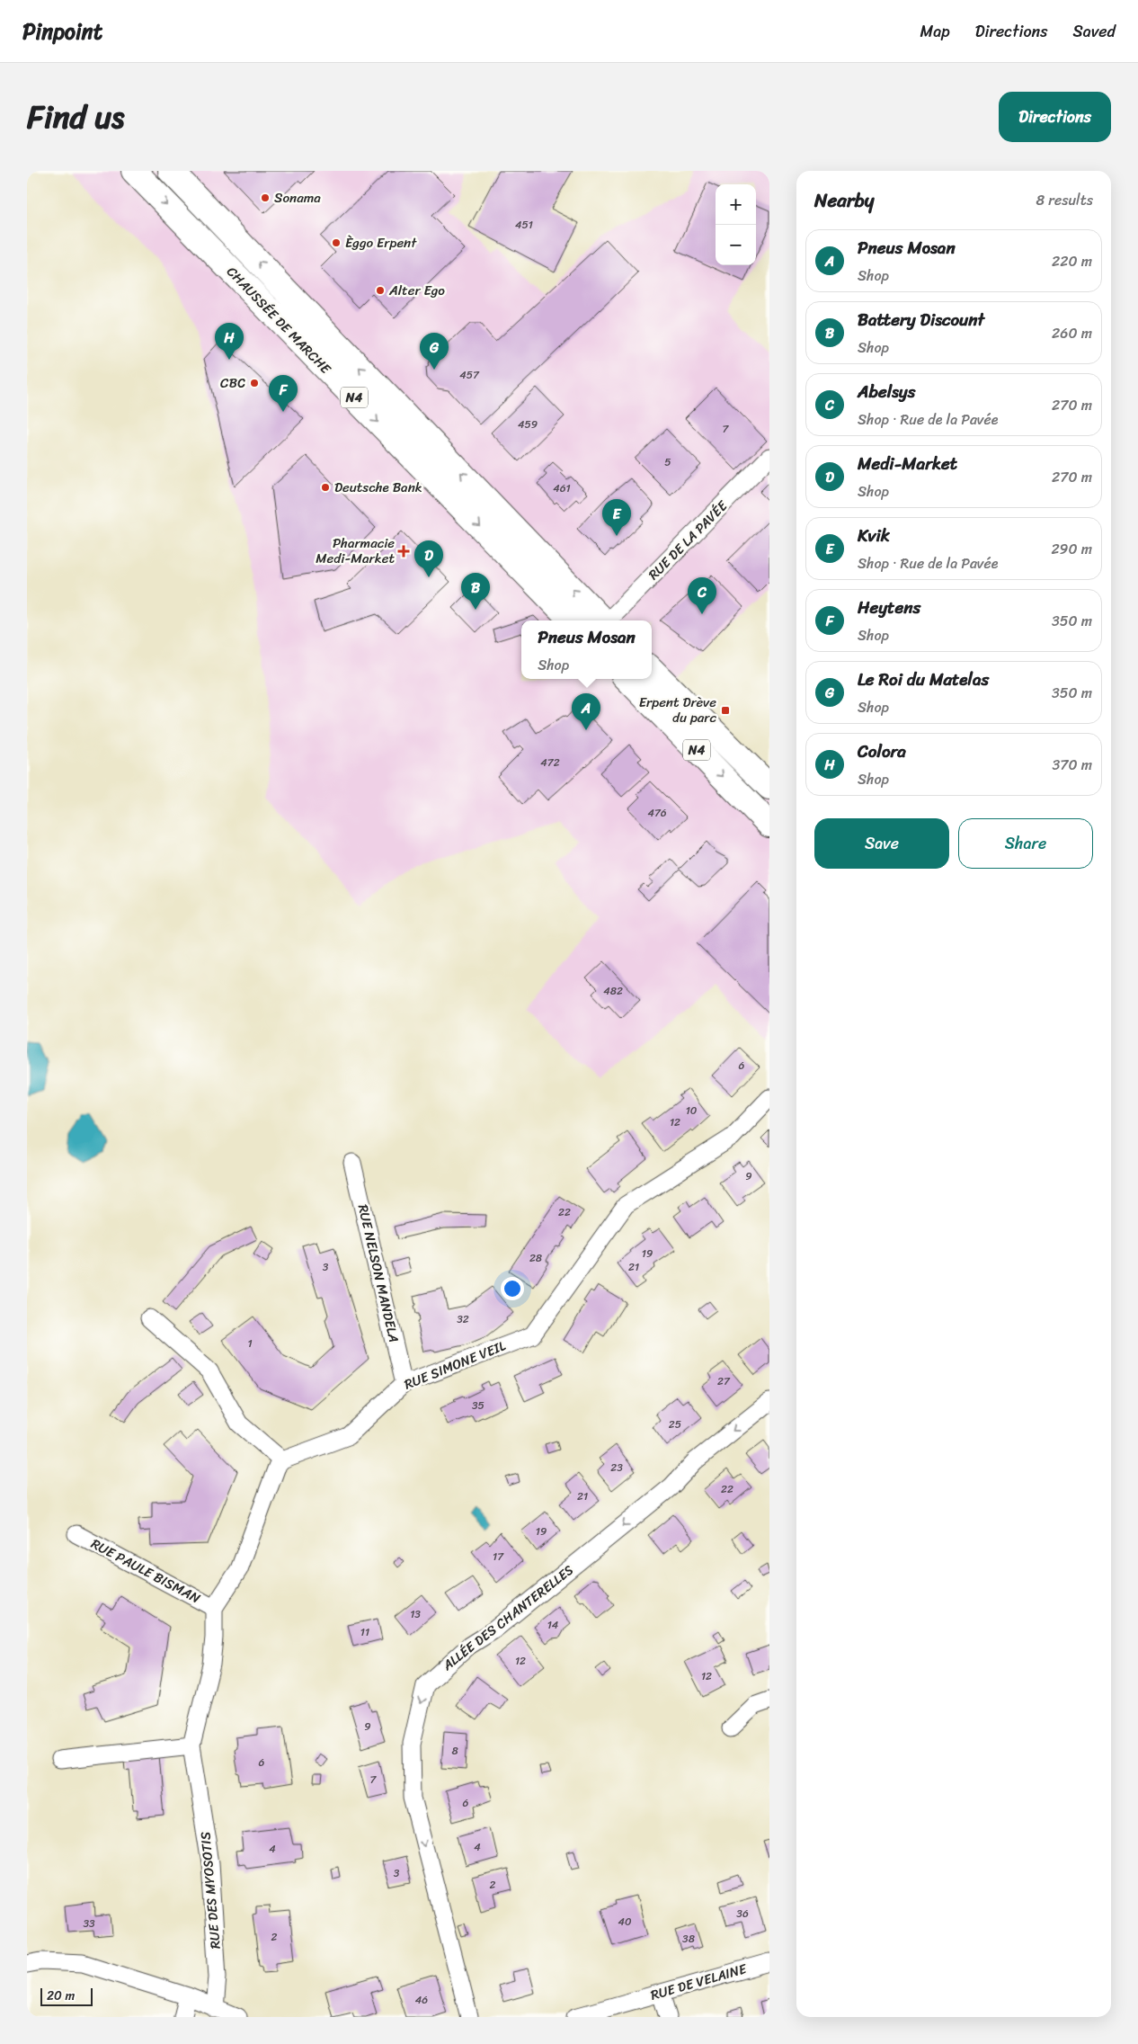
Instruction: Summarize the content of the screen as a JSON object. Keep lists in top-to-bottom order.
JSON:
{
  "streets": {
    "main road": ["CHAUSSÉE DE MARCHE", "N4"],
    "street": [
      "RUE DE LA PAVÉE",
      "RUE NELSON MANDELA",
      "RUE SIMONE VEIL",
      "RUE PAULE BISMAN",
      "ALLÉE DES CHANTERELLES",
      "RUE DES MYOSOTIS",
      "RUE DE VELAINE"
    ]
  },
  "crossings": [
    ["RUE NELSON MANDELA", "RUE SIMONE VEIL"]
  ],
  "one_way": ["ALLÉE DES CHANTERELLES"],
  "places": {
    "other": [
      "Sonama",
      "Èggo Erpent",
      "Alter Ego",
      "CBC",
      "Deutsche Bank"
    ],
    "health": ["Pharmacie Medi-Market"],
    "transit": ["Erpent Drève du parc"]
  },
  "house_numbers": [
    "451",
    "457",
    "459",
    "7",
    "5",
    "461",
    "472",
    "476",
    "482",
    "6",
    "10",
    "12",
    "9",
    "22",
    "19",
    "28",
    "3",
    "21",
    "32",
    "1",
    "27",
    "35",
    "25",
    "23",
    "22",
    "21",
    "19",
    "17",
    "13",
    "14",
    "11",
    "12",
    "12",
    "9",
    "8",
    "6",
    "7",
    "6",
    "4",
    "4",
    "3",
    "2",
    "36",
    "40",
    "33",
    "2",
    "38",
    "46"
  ],
  "scale_bar": "20 m",
  "page": {
    "header": "Pinpoint",
    "nav": ["Map", "Directions", "Saved"],
    "title": "Find us",
    "buttons": [
      "Directions",
      ["Save", "Share"]
    ],
    "heading": ["Nearby", "8 results"],
    "map_buttons": ["+", "−"],
    "list": [
      {
        "mark": "A",
        "name": "Pneus Mosan",
        "note": "Shop",
        "value": "220 m"
      },
      {
        "mark": "B",
        "name": "Battery Discount",
        "note": "Shop",
        "value": "260 m"
      },
      {
        "mark": "C",
        "name": "Abelsys",
        "note": "Shop · Rue de la Pavée",
        "value": "270 m"
      },
      {
        "mark": "D",
        "name": "Medi-Market",
        "note": "Shop",
        "value": "270 m"
      },
      {
        "mark": "E",
        "name": "Kvik",
        "note": "Shop · Rue de la Pavée",
        "value": "290 m"
      },
      {
        "mark": "F",
        "name": "Heytens",
        "note": "Shop",
        "value": "350 m"
      },
      {
        "mark": "G",
        "name": "Le Roi du Matelas",
        "note": "Shop",
        "value": "350 m"
      },
      {
        "mark": "H",
        "name": "Colora",
        "note": "Shop",
        "value": "370 m"
      }
    ],
    "pins": [
      "H",
      "G",
      "F",
      "E",
      "D",
      "B",
      "C",
      "A"
    ],
    "popup": ["Pneus Mosan", "Shop"],
    "scale": "20 m"
  }
}
